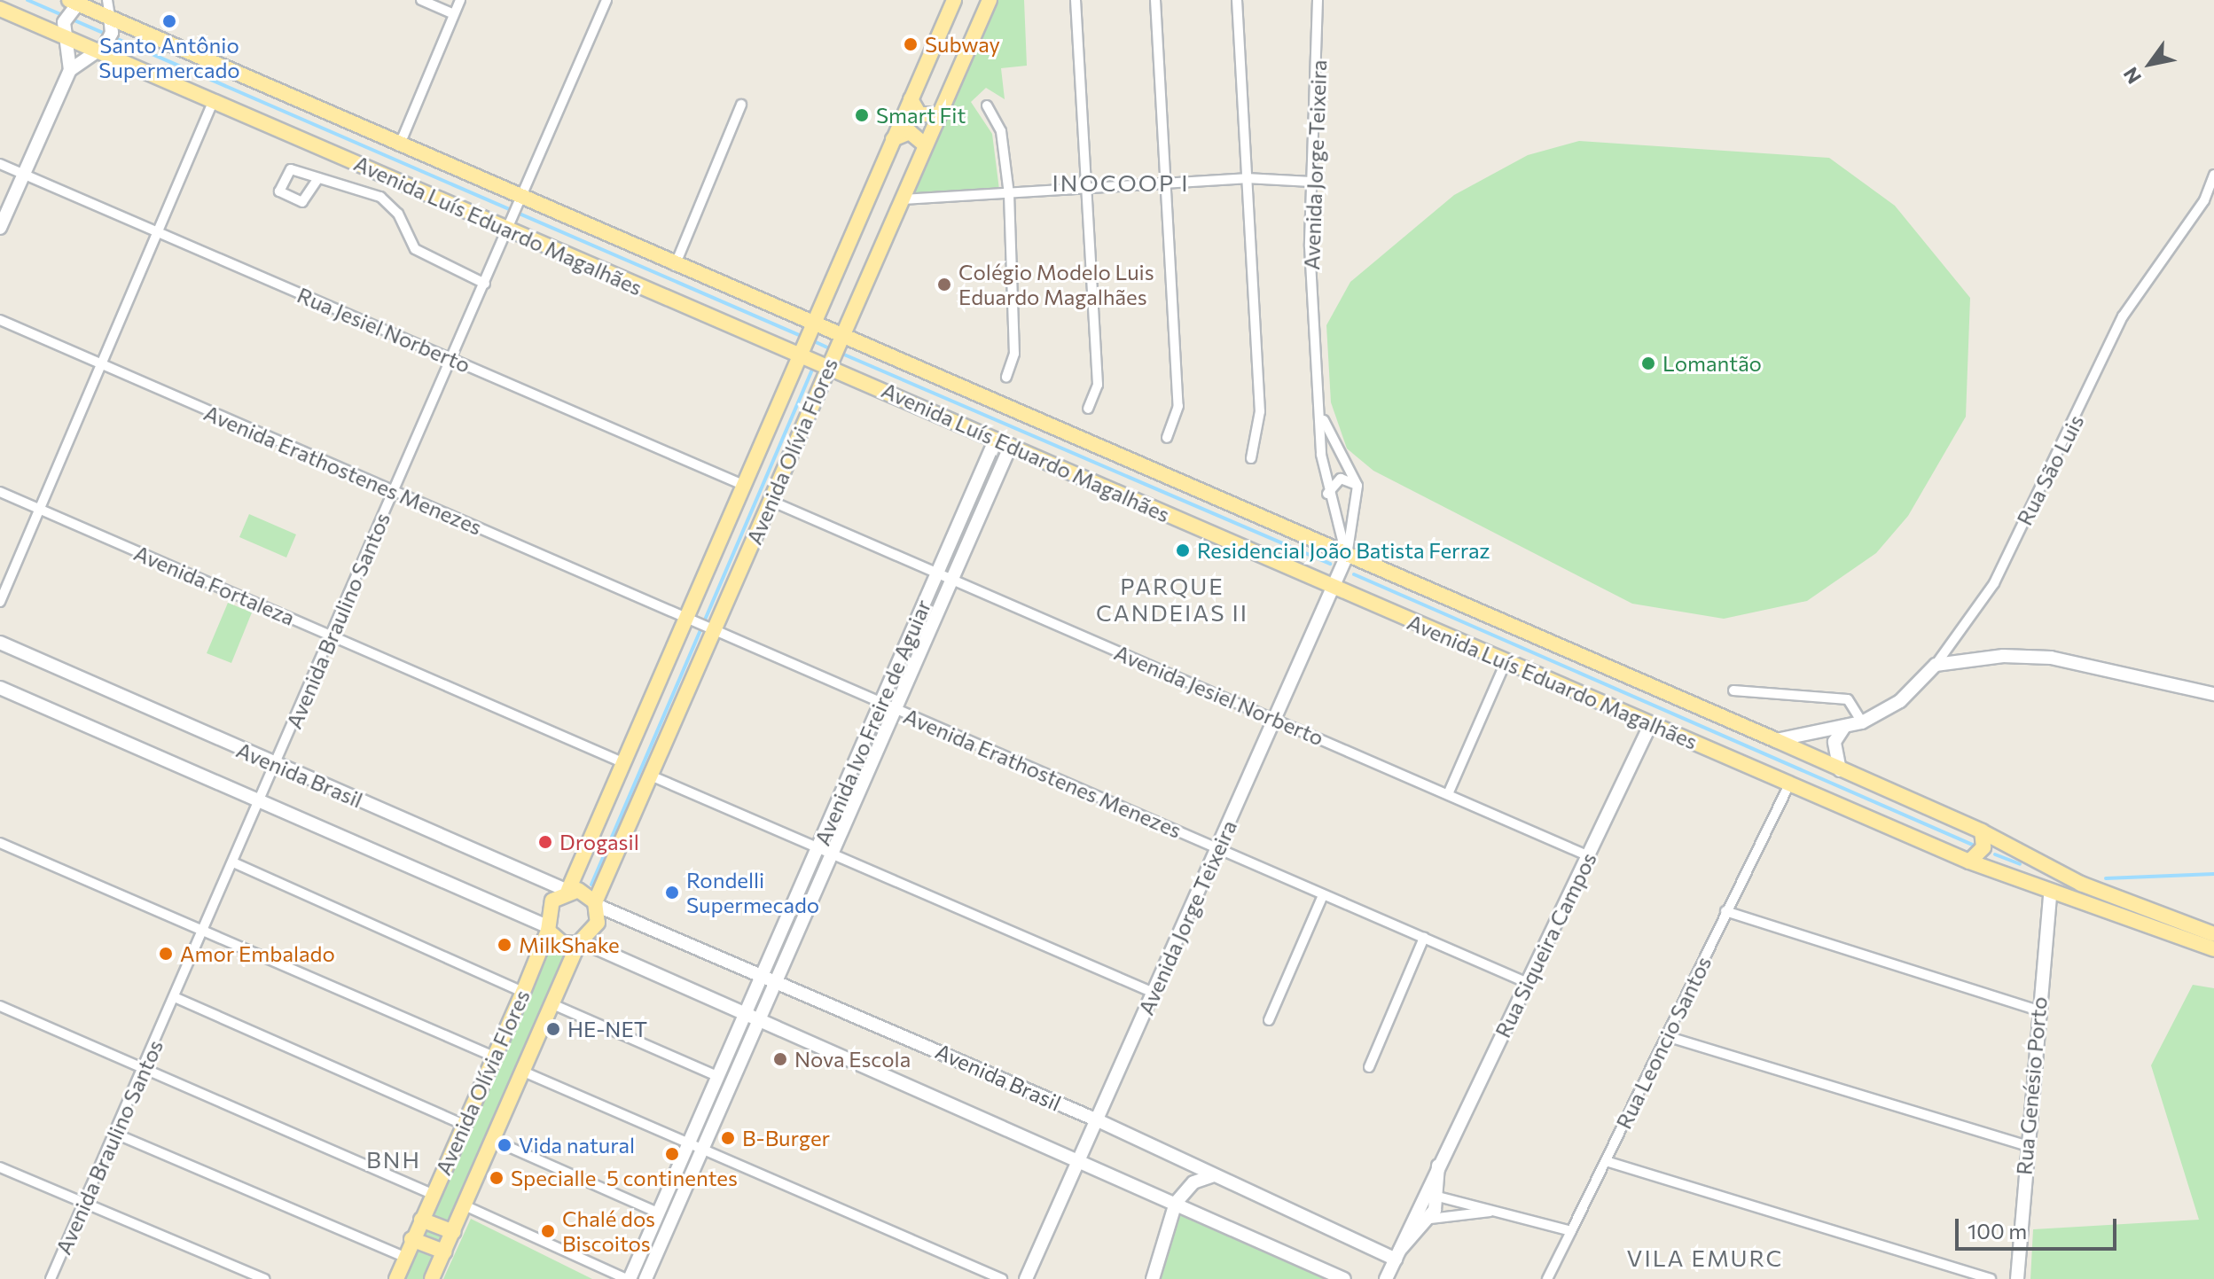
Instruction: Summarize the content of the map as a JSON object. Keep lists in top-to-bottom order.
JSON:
{
  "streets": {
    "main road": ["Avenida Luís Eduardo Magalhães", "Avenida Olívia Flores", "Avenida Brasil"],
    "street": [
      "Avenida Jorge Teixeira",
      "Rua Jesiel Norberto",
      "Avenida Erathostenes Menezes",
      "Rua São Luis",
      "Avenida Fortaleza",
      "Avenida Braulino Santos",
      "Avenida Jesiel Norberto",
      "Avenida Ivo Freire de Aguiar",
      "Rua Siqueira Campos",
      "Rua Leoncio Santos",
      "Rua Genésio Porto"
    ]
  },
  "crossings": [
    ["Avenida Jorge Teixeira", "Avenida Luís Eduardo Magalhães"],
    ["Avenida Jorge Teixeira", "Avenida Erathostenes Menezes"],
    ["Avenida Jorge Teixeira", "Avenida Jesiel Norberto"],
    ["Avenida Jorge Teixeira", "Avenida Brasil"],
    ["Avenida Luís Eduardo Magalhães", "Avenida Olívia Flores"],
    ["Avenida Luís Eduardo Magalhães", "Rua São Luis"],
    ["Avenida Luís Eduardo Magalhães", "Avenida Braulino Santos"],
    ["Avenida Luís Eduardo Magalhães", "Avenida Ivo Freire de Aguiar"],
    ["Avenida Luís Eduardo Magalhães", "Rua Siqueira Campos"],
    ["Avenida Luís Eduardo Magalhães", "Rua Leoncio Santos"],
    ["Avenida Luís Eduardo Magalhães", "Rua Genésio Porto"],
    ["Rua Jesiel Norberto", "Avenida Olívia Flores"],
    ["Rua Jesiel Norberto", "Avenida Braulino Santos"],
    ["Avenida Olívia Flores", "Avenida Erathostenes Menezes"],
    ["Avenida Olívia Flores", "Avenida Fortaleza"],
    ["Avenida Olívia Flores", "Avenida Jesiel Norberto"],
    ["Avenida Olívia Flores", "Avenida Brasil"],
    ["Avenida Erathostenes Menezes", "Avenida Braulino Santos"],
    ["Avenida Erathostenes Menezes", "Avenida Ivo Freire de Aguiar"],
    ["Avenida Erathostenes Menezes", "Rua Siqueira Campos"],
    ["Avenida Fortaleza", "Avenida Braulino Santos"],
    ["Avenida Braulino Santos", "Avenida Brasil"],
    ["Avenida Jesiel Norberto", "Avenida Ivo Freire de Aguiar"],
    ["Avenida Jesiel Norberto", "Rua Siqueira Campos"],
    ["Avenida Ivo Freire de Aguiar", "Avenida Brasil"],
    ["Avenida Brasil", "Rua Siqueira Campos"]
  ],
  "districts": [
    "INOCOOP I",
    "PARQUE CANDEIAS II",
    "BNH",
    "VILA EMURC"
  ],
  "places": [
    "Santo Antônio Supermercado",
    "Subway",
    "Smart Fit",
    "Colégio Modelo Luis Eduardo Magalhães",
    "Lomantão",
    "Residencial João Batista Ferraz",
    "Drogasil",
    "Rondelli Supermecado",
    "MilkShake",
    "Amor Embalado",
    "HE-NET",
    "Nova Escola",
    "B-Burger",
    "Vida natural",
    "5 continentes",
    "Specialle",
    "Chalé dos Biscoitos"
  ],
  "scale_bar": "100 m",
  "north": "bottom left"
}
